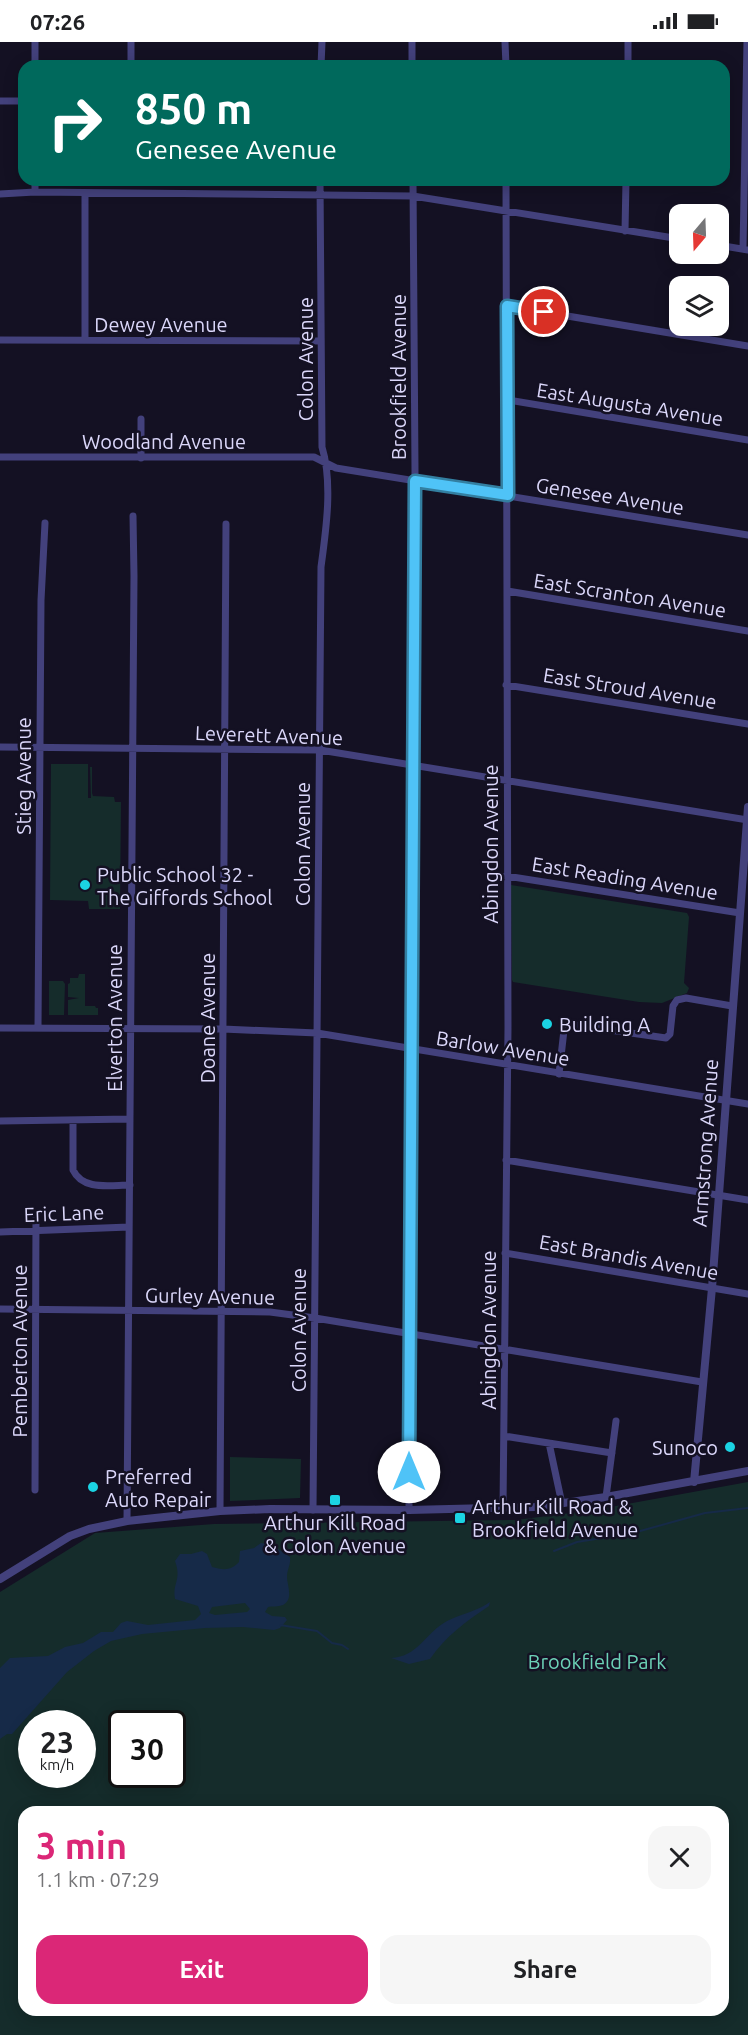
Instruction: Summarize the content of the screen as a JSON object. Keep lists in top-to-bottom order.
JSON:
{
  "streets": {
    "street": [
      "Dewey Avenue",
      "Colon Avenue",
      "Brookfield Avenue",
      "East Augusta Avenue",
      "Woodland Avenue",
      "Genesee Avenue",
      "East Scranton Avenue",
      "East Stroud Avenue",
      "Leverett Avenue",
      "Stieg Avenue",
      "Abingdon Avenue",
      "East Reading Avenue",
      "Elverton Avenue",
      "Doane Avenue",
      "Barlow Avenue",
      "Armstrong Avenue",
      "Eric Lane",
      "East Brandis Avenue",
      "Gurley Avenue",
      "Pemberton Avenue"
    ]
  },
  "crossings": [
    ["Dewey Avenue", "Colon Avenue"],
    ["Colon Avenue", "Woodland Avenue"],
    ["Colon Avenue", "Genesee Avenue"],
    ["Colon Avenue", "Leverett Avenue"],
    ["Colon Avenue", "Barlow Avenue"],
    ["Colon Avenue", "Gurley Avenue"],
    ["Brookfield Avenue", "Genesee Avenue"],
    ["Brookfield Avenue", "Leverett Avenue"],
    ["Brookfield Avenue", "Barlow Avenue"],
    ["Brookfield Avenue", "Gurley Avenue"],
    ["East Augusta Avenue", "Abingdon Avenue"],
    ["Woodland Avenue", "Genesee Avenue"],
    ["Genesee Avenue", "Abingdon Avenue"],
    ["East Scranton Avenue", "Abingdon Avenue"],
    ["East Stroud Avenue", "Abingdon Avenue"],
    ["Leverett Avenue", "Stieg Avenue"],
    ["Leverett Avenue", "Abingdon Avenue"],
    ["Leverett Avenue", "Elverton Avenue"],
    ["Leverett Avenue", "Doane Avenue"],
    ["Leverett Avenue", "Armstrong Avenue"],
    ["Stieg Avenue", "Barlow Avenue"],
    ["Abingdon Avenue", "East Reading Avenue"],
    ["Abingdon Avenue", "Barlow Avenue"],
    ["Abingdon Avenue", "East Brandis Avenue"],
    ["Abingdon Avenue", "Gurley Avenue"],
    ["East Reading Avenue", "Armstrong Avenue"],
    ["Elverton Avenue", "Barlow Avenue"],
    ["Elverton Avenue", "Eric Lane"],
    ["Elverton Avenue", "Gurley Avenue"],
    ["Doane Avenue", "Barlow Avenue"],
    ["Doane Avenue", "Gurley Avenue"],
    ["Barlow Avenue", "Armstrong Avenue"],
    ["Armstrong Avenue", "East Brandis Avenue"],
    ["Armstrong Avenue", "Gurley Avenue"],
    ["Eric Lane", "Pemberton Avenue"],
    ["Gurley Avenue", "Pemberton Avenue"]
  ],
  "parks": ["Brookfield Park"],
  "places": {
    "other": [
      "Public School 32 - The Giffords School",
      "Building A",
      "Sunoco",
      "Preferred Auto Repair"
    ],
    "transit": ["Arthur Kill Road & Colon Avenue", "Arthur Kill Road & Brookfield Avenue"]
  },
  "north": "bottom",
  "page": {
    "status": "07:26",
    "turn": ["850 m", "Genesee Avenue"],
    "speed": "23 km/h",
    "limit": "30",
    "heading": ["3 min", "1.1 km · 07:29"],
    "buttons": ["Exit", "Share"]
  }
}
